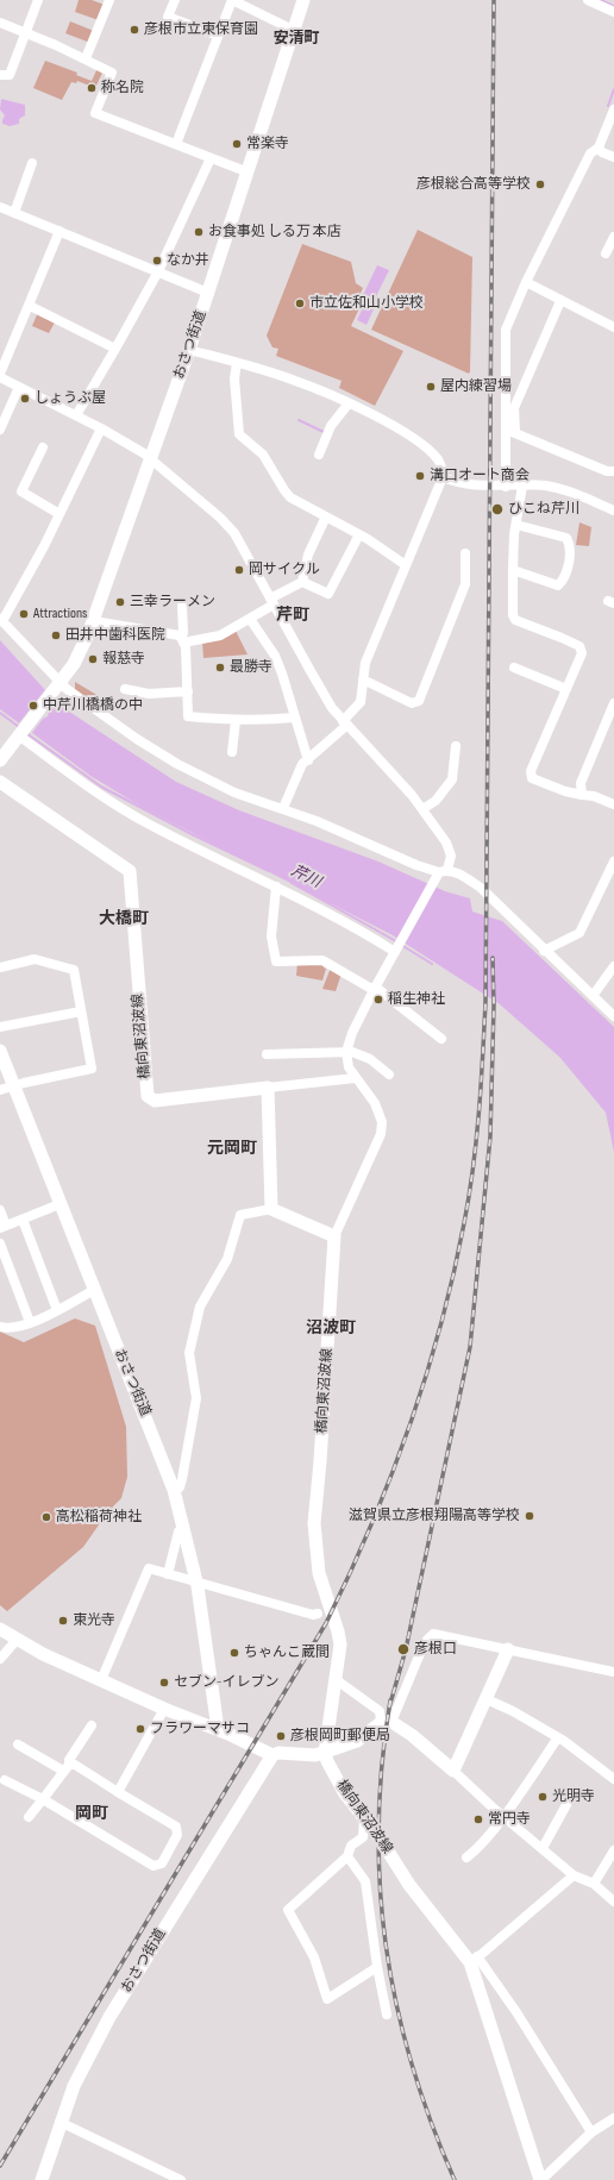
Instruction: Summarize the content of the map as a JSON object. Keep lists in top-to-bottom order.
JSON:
{
  "streets": {
    "street": ["おさつ街道", "橋向東沼波線"]
  },
  "districts": [
    "安清町",
    "芹町",
    "大橋町",
    "元岡町",
    "沼波町",
    "岡町"
  ],
  "water": ["芹川"],
  "places": [
    "彦根市立東保育園",
    "称名院",
    "常楽寺",
    "彦根総合高等学校",
    "お食事処 しる万 本店",
    "なか井",
    "市立佐和山小学校",
    "屋内練習場",
    "しょうぶ屋",
    "溝口オート商会",
    "ひこね芹川",
    "岡サイクル",
    "三幸ラーメン",
    "Attractions",
    "田井中歯科医院",
    "報慈寺",
    "最勝寺",
    "中芹川橋橋の中",
    "稲生神社",
    "滋賀県立彦根翔陽高等学校",
    "高松稲荷神社",
    "東光寺",
    "彦根口",
    "ちゃんこ蔵間",
    "セブン-イレブン",
    "フラワーマサコ",
    "彦根岡町郵便局",
    "光明寺",
    "常円寺"
  ]
}
